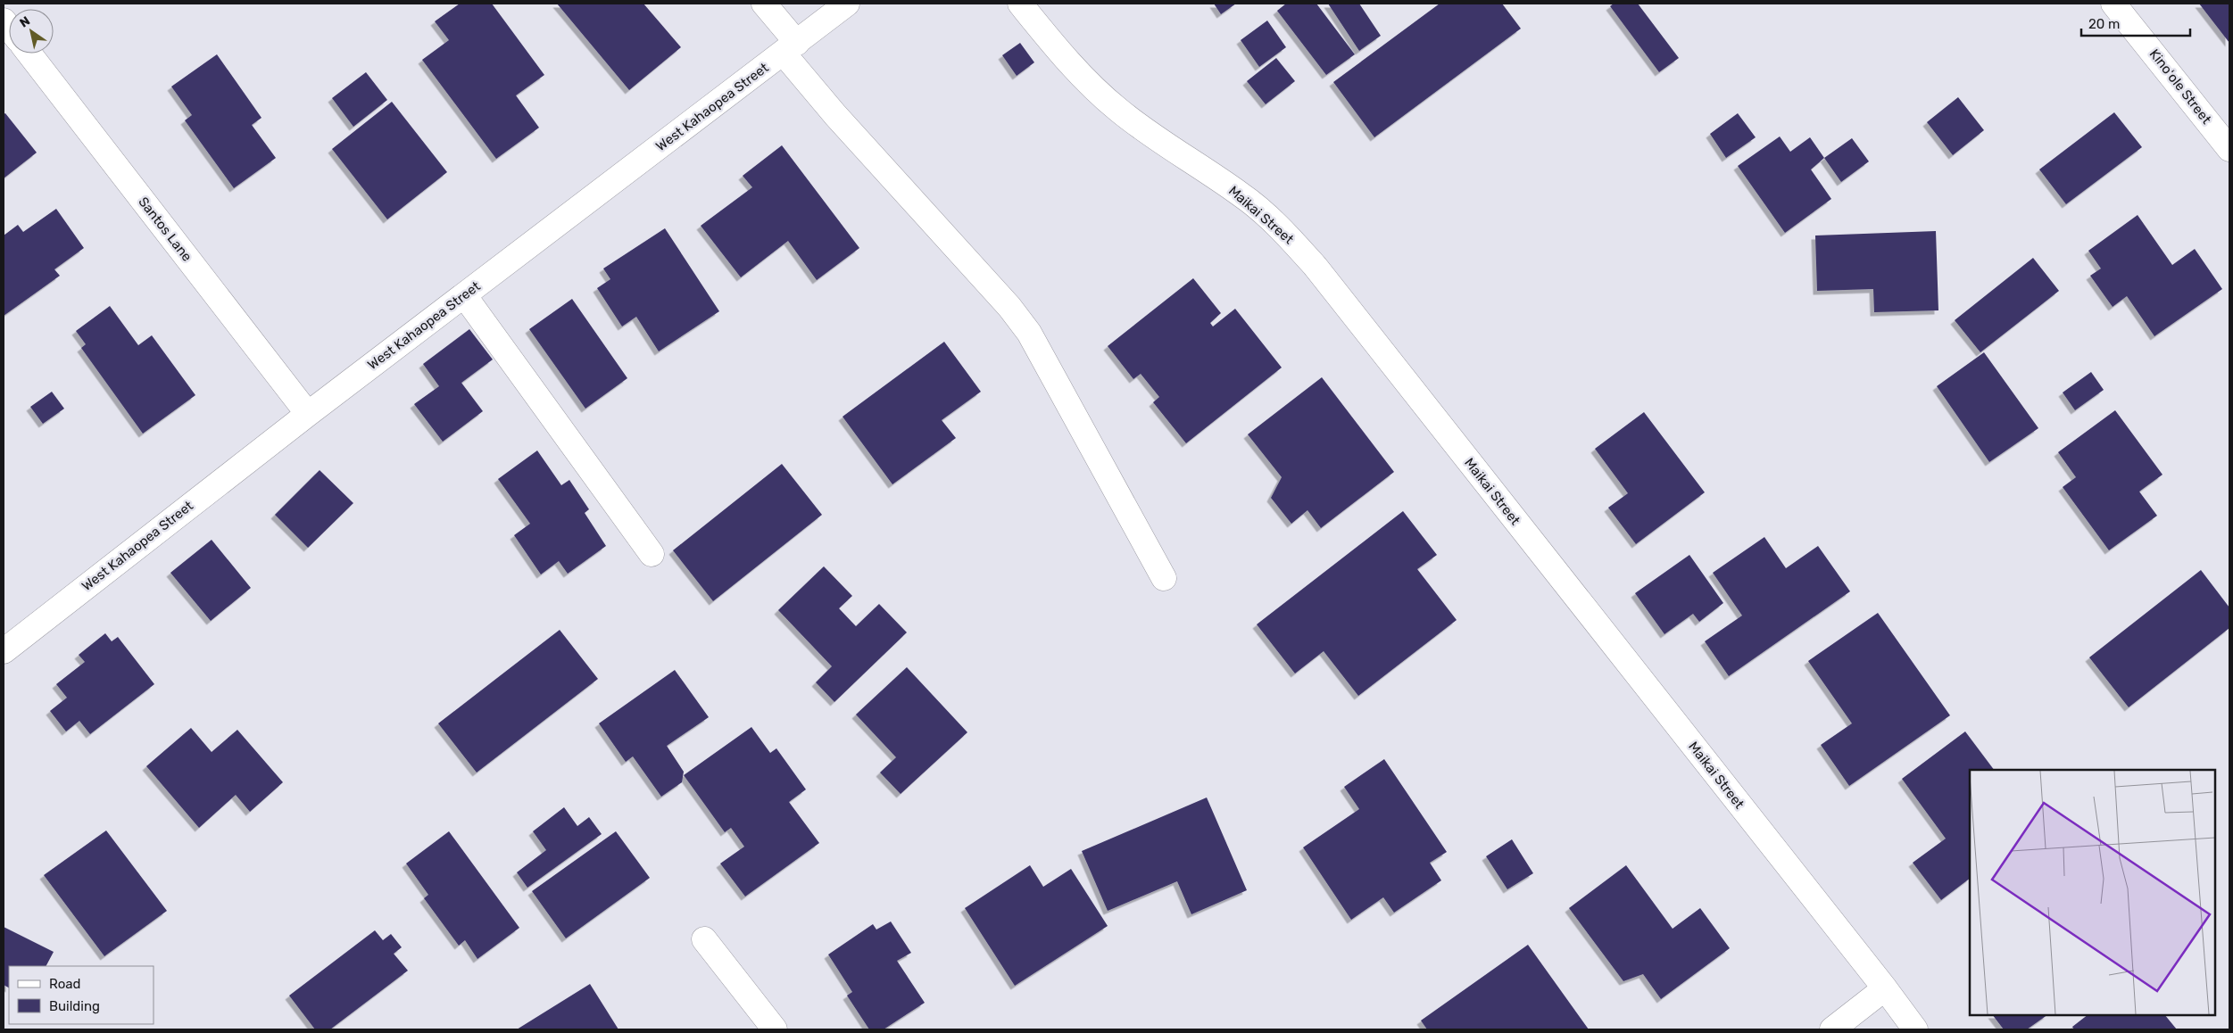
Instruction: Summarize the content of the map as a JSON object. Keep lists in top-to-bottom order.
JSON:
{
  "streets": {
    "street": [
      "Kinoʻole Street",
      "West Kahaopea Street",
      "Maikai Street",
      "Santos Lane"
    ]
  },
  "crossings": [
    ["West Kahaopea Street", "Santos Lane"]
  ],
  "legend": ["Road", "Building"],
  "scale_bar": "20 m",
  "north": "top left"
}
